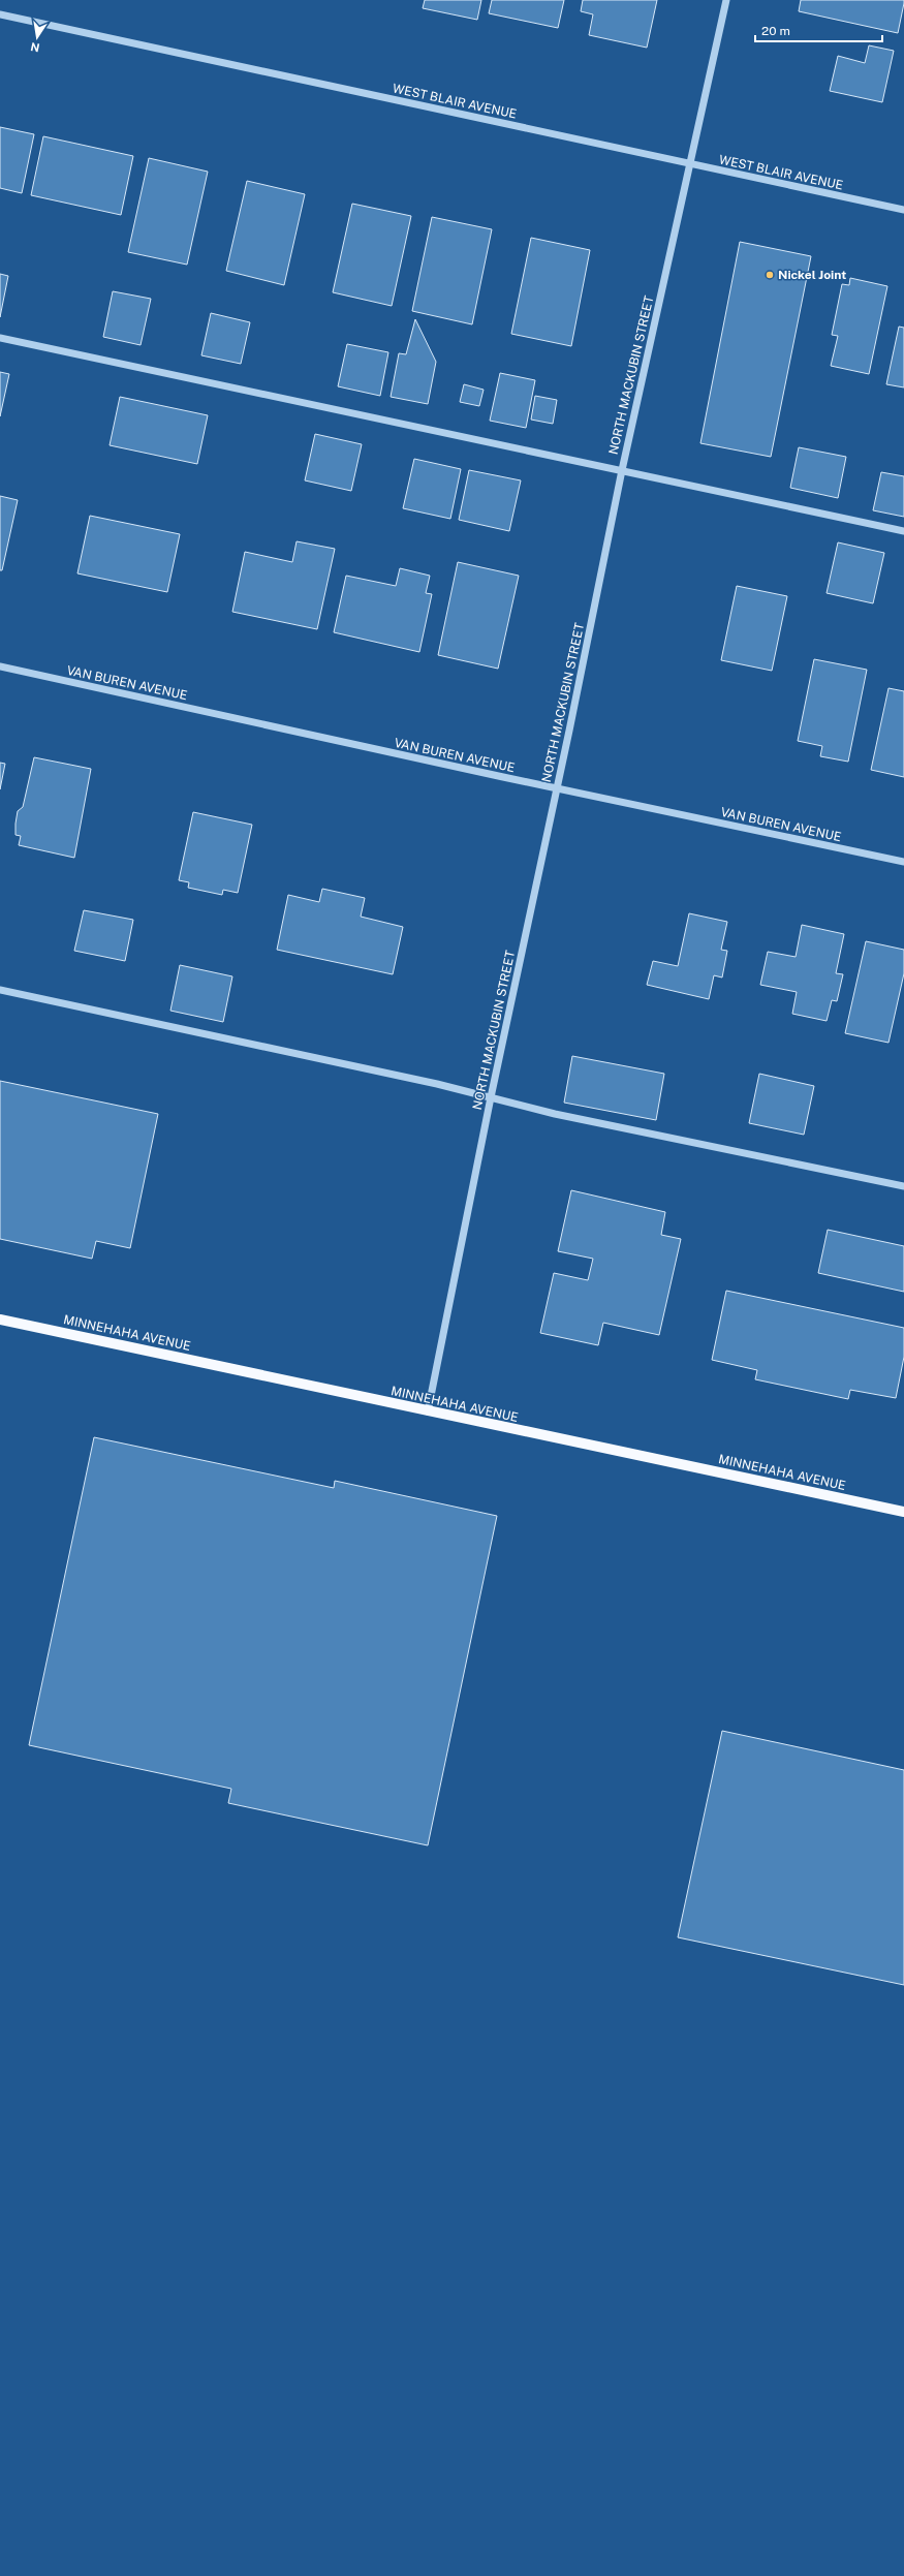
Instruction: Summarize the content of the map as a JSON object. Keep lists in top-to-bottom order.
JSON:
{
  "streets": {
    "main road": ["MINNEHAHA AVENUE"],
    "street": ["WEST BLAIR AVENUE", "NORTH MACKUBIN STREET", "VAN BUREN AVENUE"]
  },
  "crossings": [
    ["WEST BLAIR AVENUE", "NORTH MACKUBIN STREET"],
    ["NORTH MACKUBIN STREET", "VAN BUREN AVENUE"],
    ["NORTH MACKUBIN STREET", "MINNEHAHA AVENUE"]
  ],
  "places": ["Nickel Joint"],
  "scale_bar": "20 m",
  "north": "bottom"
}
